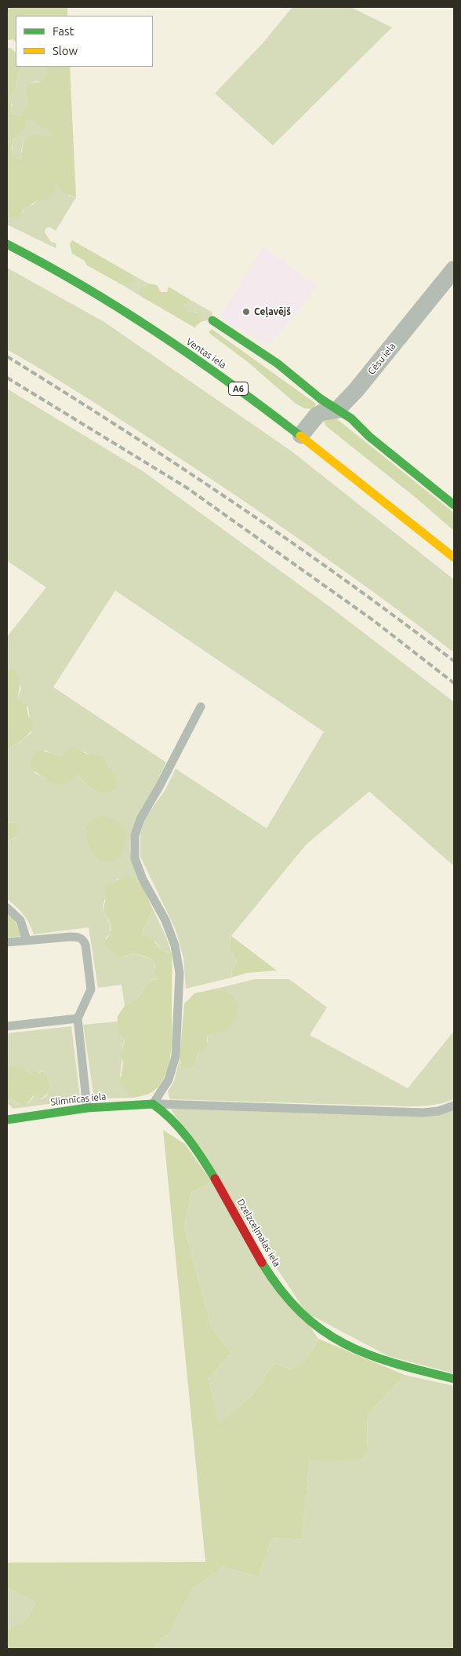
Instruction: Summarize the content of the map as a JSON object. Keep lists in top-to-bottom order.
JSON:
{
  "streets": {
    "main road": [
      "Ventas iela",
      "A6",
      "Slimnīcas iela",
      "Dzelzceļmalas iela"
    ],
    "street": ["Cēsu iela"]
  },
  "crossings": [
    ["Slimnīcas iela", "Dzelzceļmalas iela"]
  ],
  "places": ["Ceļavējš"],
  "legend": ["Fast", "Slow"]
}
